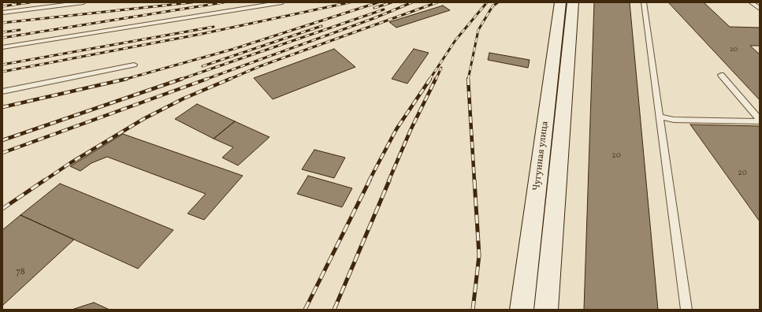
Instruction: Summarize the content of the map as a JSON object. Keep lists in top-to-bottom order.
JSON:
{
  "streets": {
    "street": ["Чугунная улица"]
  },
  "house_numbers": [
    "20",
    "20",
    "20",
    "78"
  ]
}
